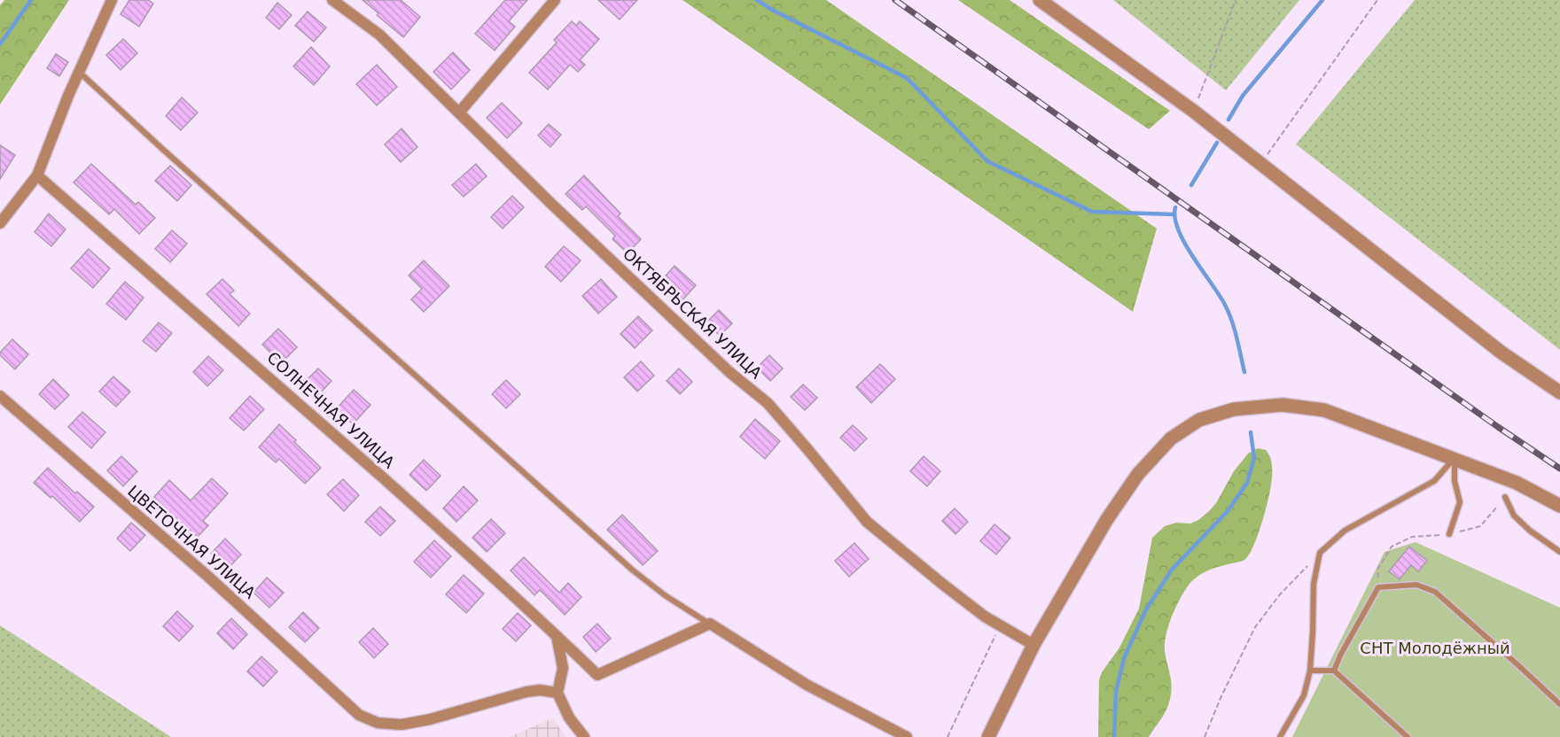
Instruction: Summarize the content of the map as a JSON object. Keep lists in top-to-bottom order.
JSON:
{
  "streets": {
    "street": ["ОКТЯБРЬСКАЯ УЛИЦА", "СОЛНЕЧНАЯ УЛИЦА", "ЦВЕТОЧНАЯ УЛИЦА"]
  },
  "parks": ["СНТ Молодёжный"]
}
